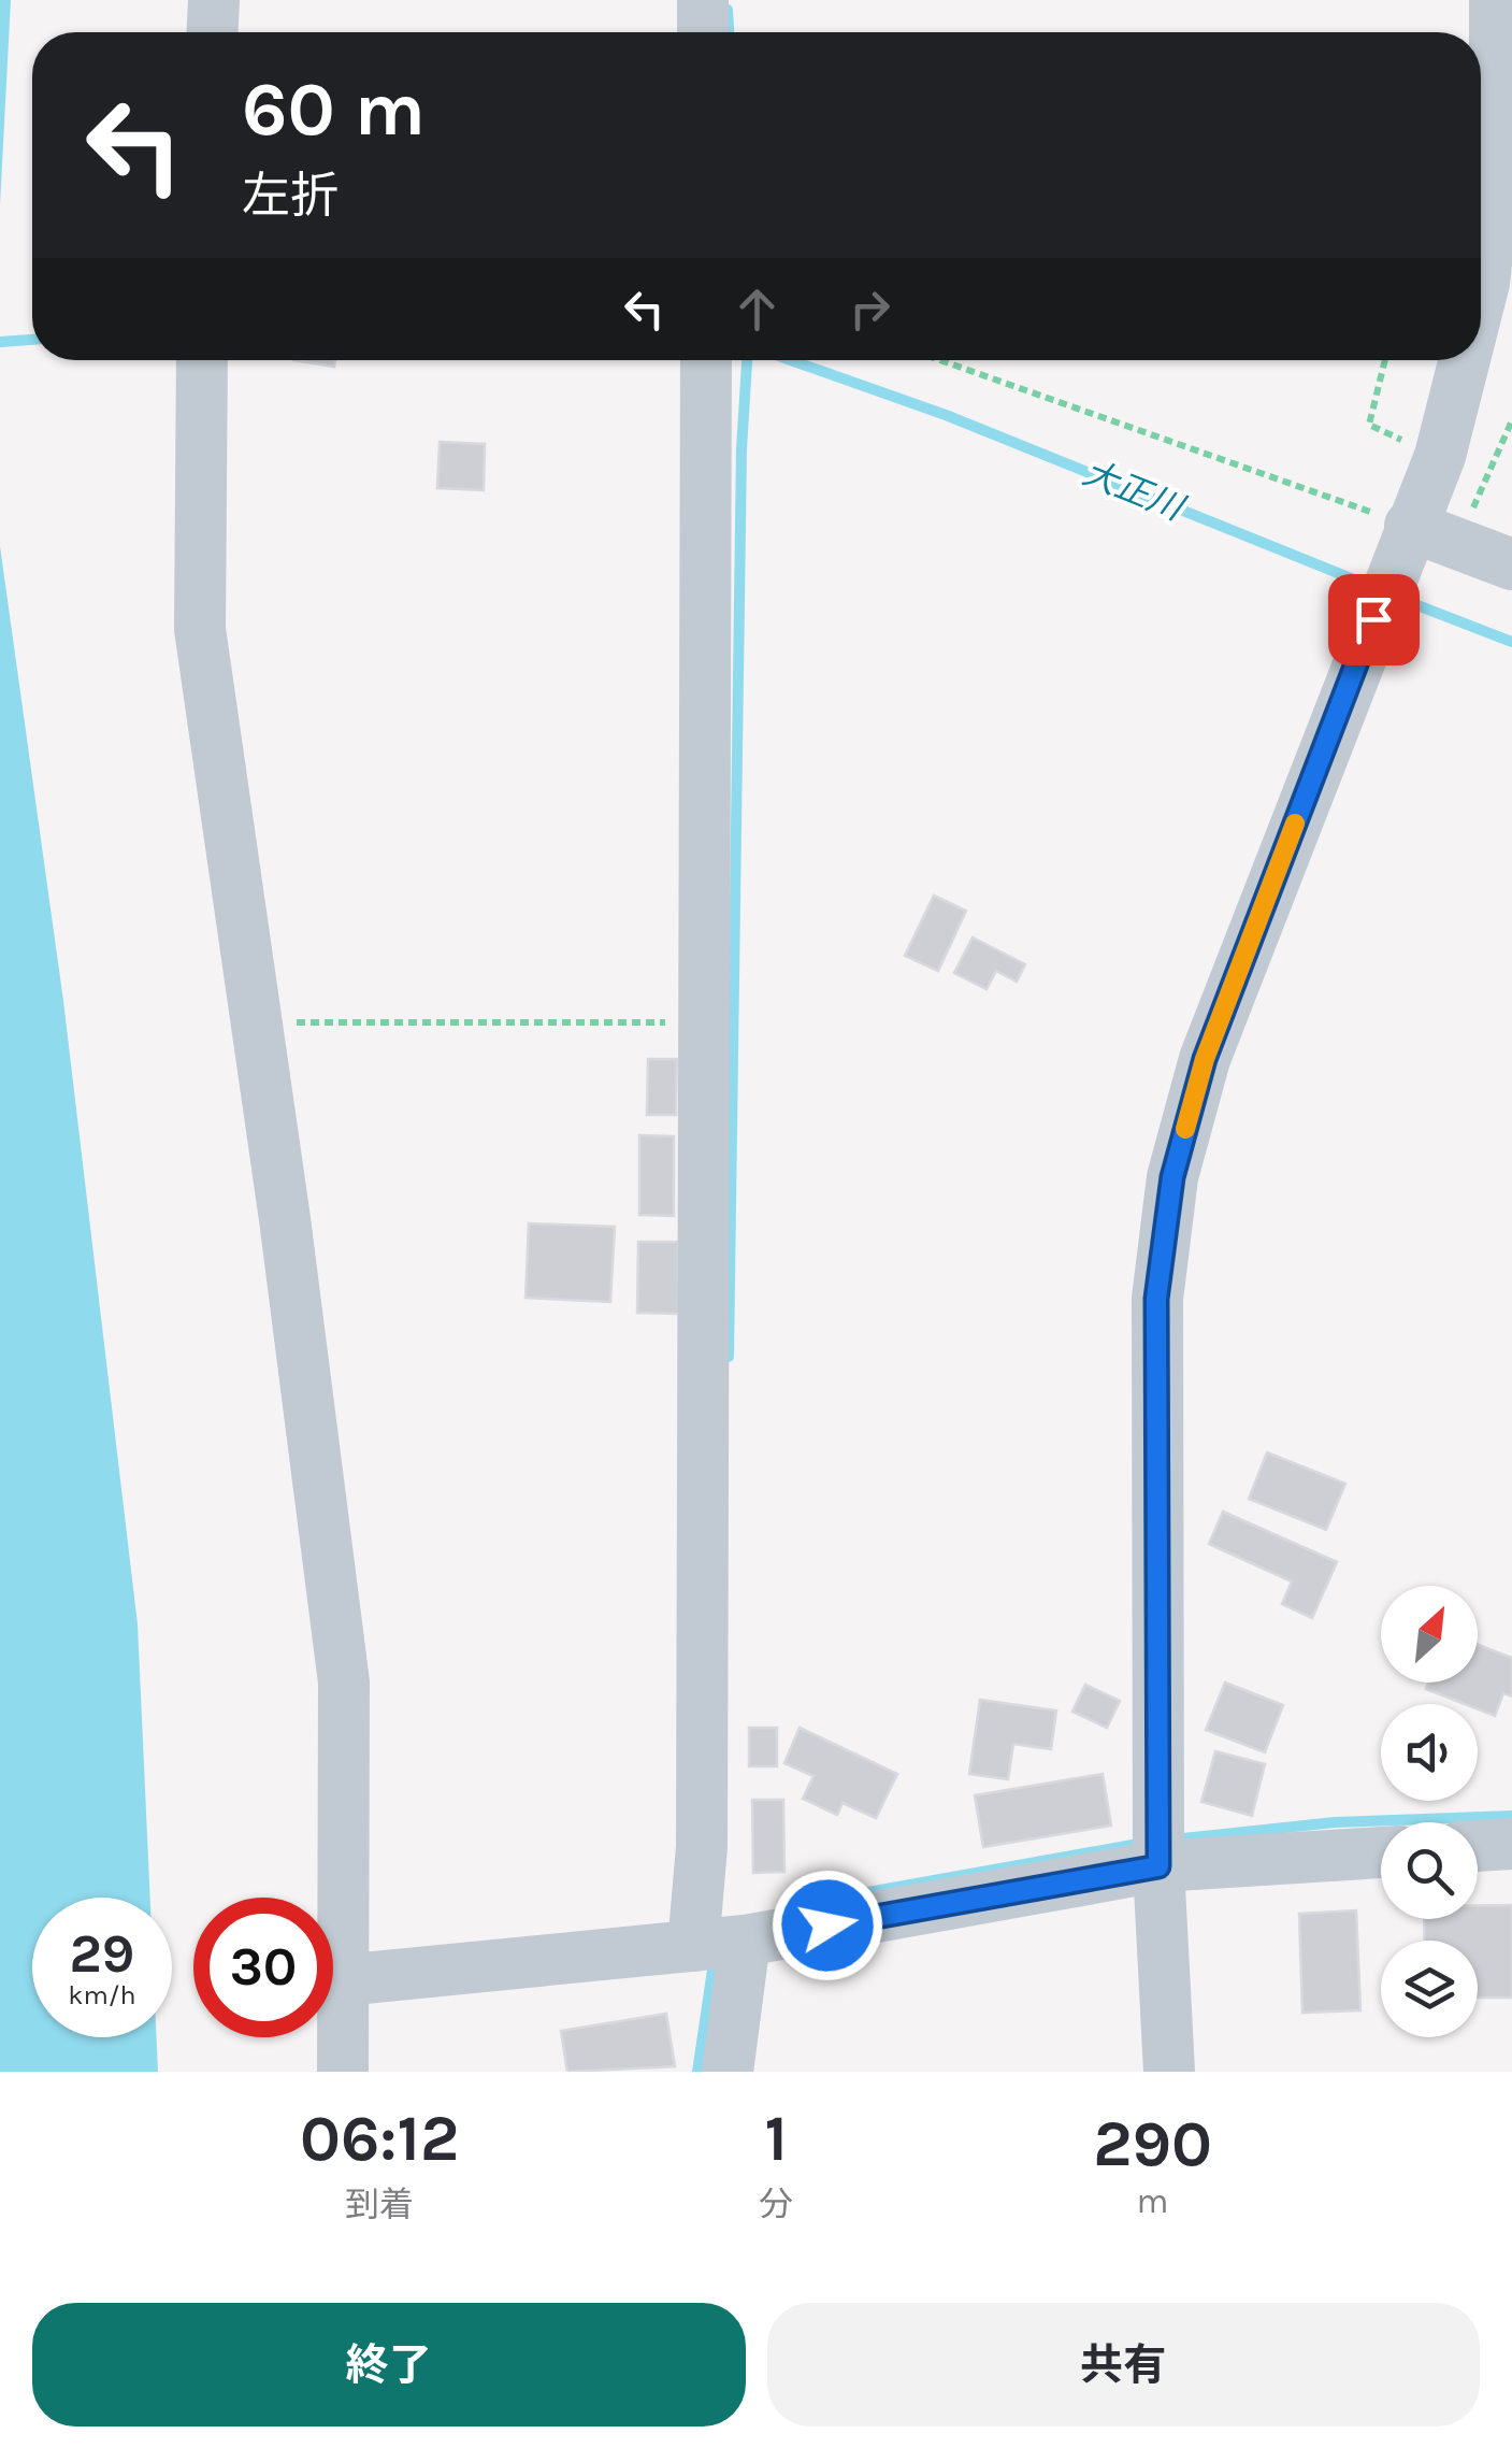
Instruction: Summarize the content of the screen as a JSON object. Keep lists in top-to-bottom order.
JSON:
{
  "water": ["大正川"],
  "north": "top right",
  "page": {
    "turn": ["60 m", "左折"],
    "speed": "29 km/h",
    "limit": "30",
    "eta": [
      "06:12",
      "到着",
      "1",
      "分",
      "290",
      "m"
    ],
    "buttons": ["終了", "共有"]
  }
}
